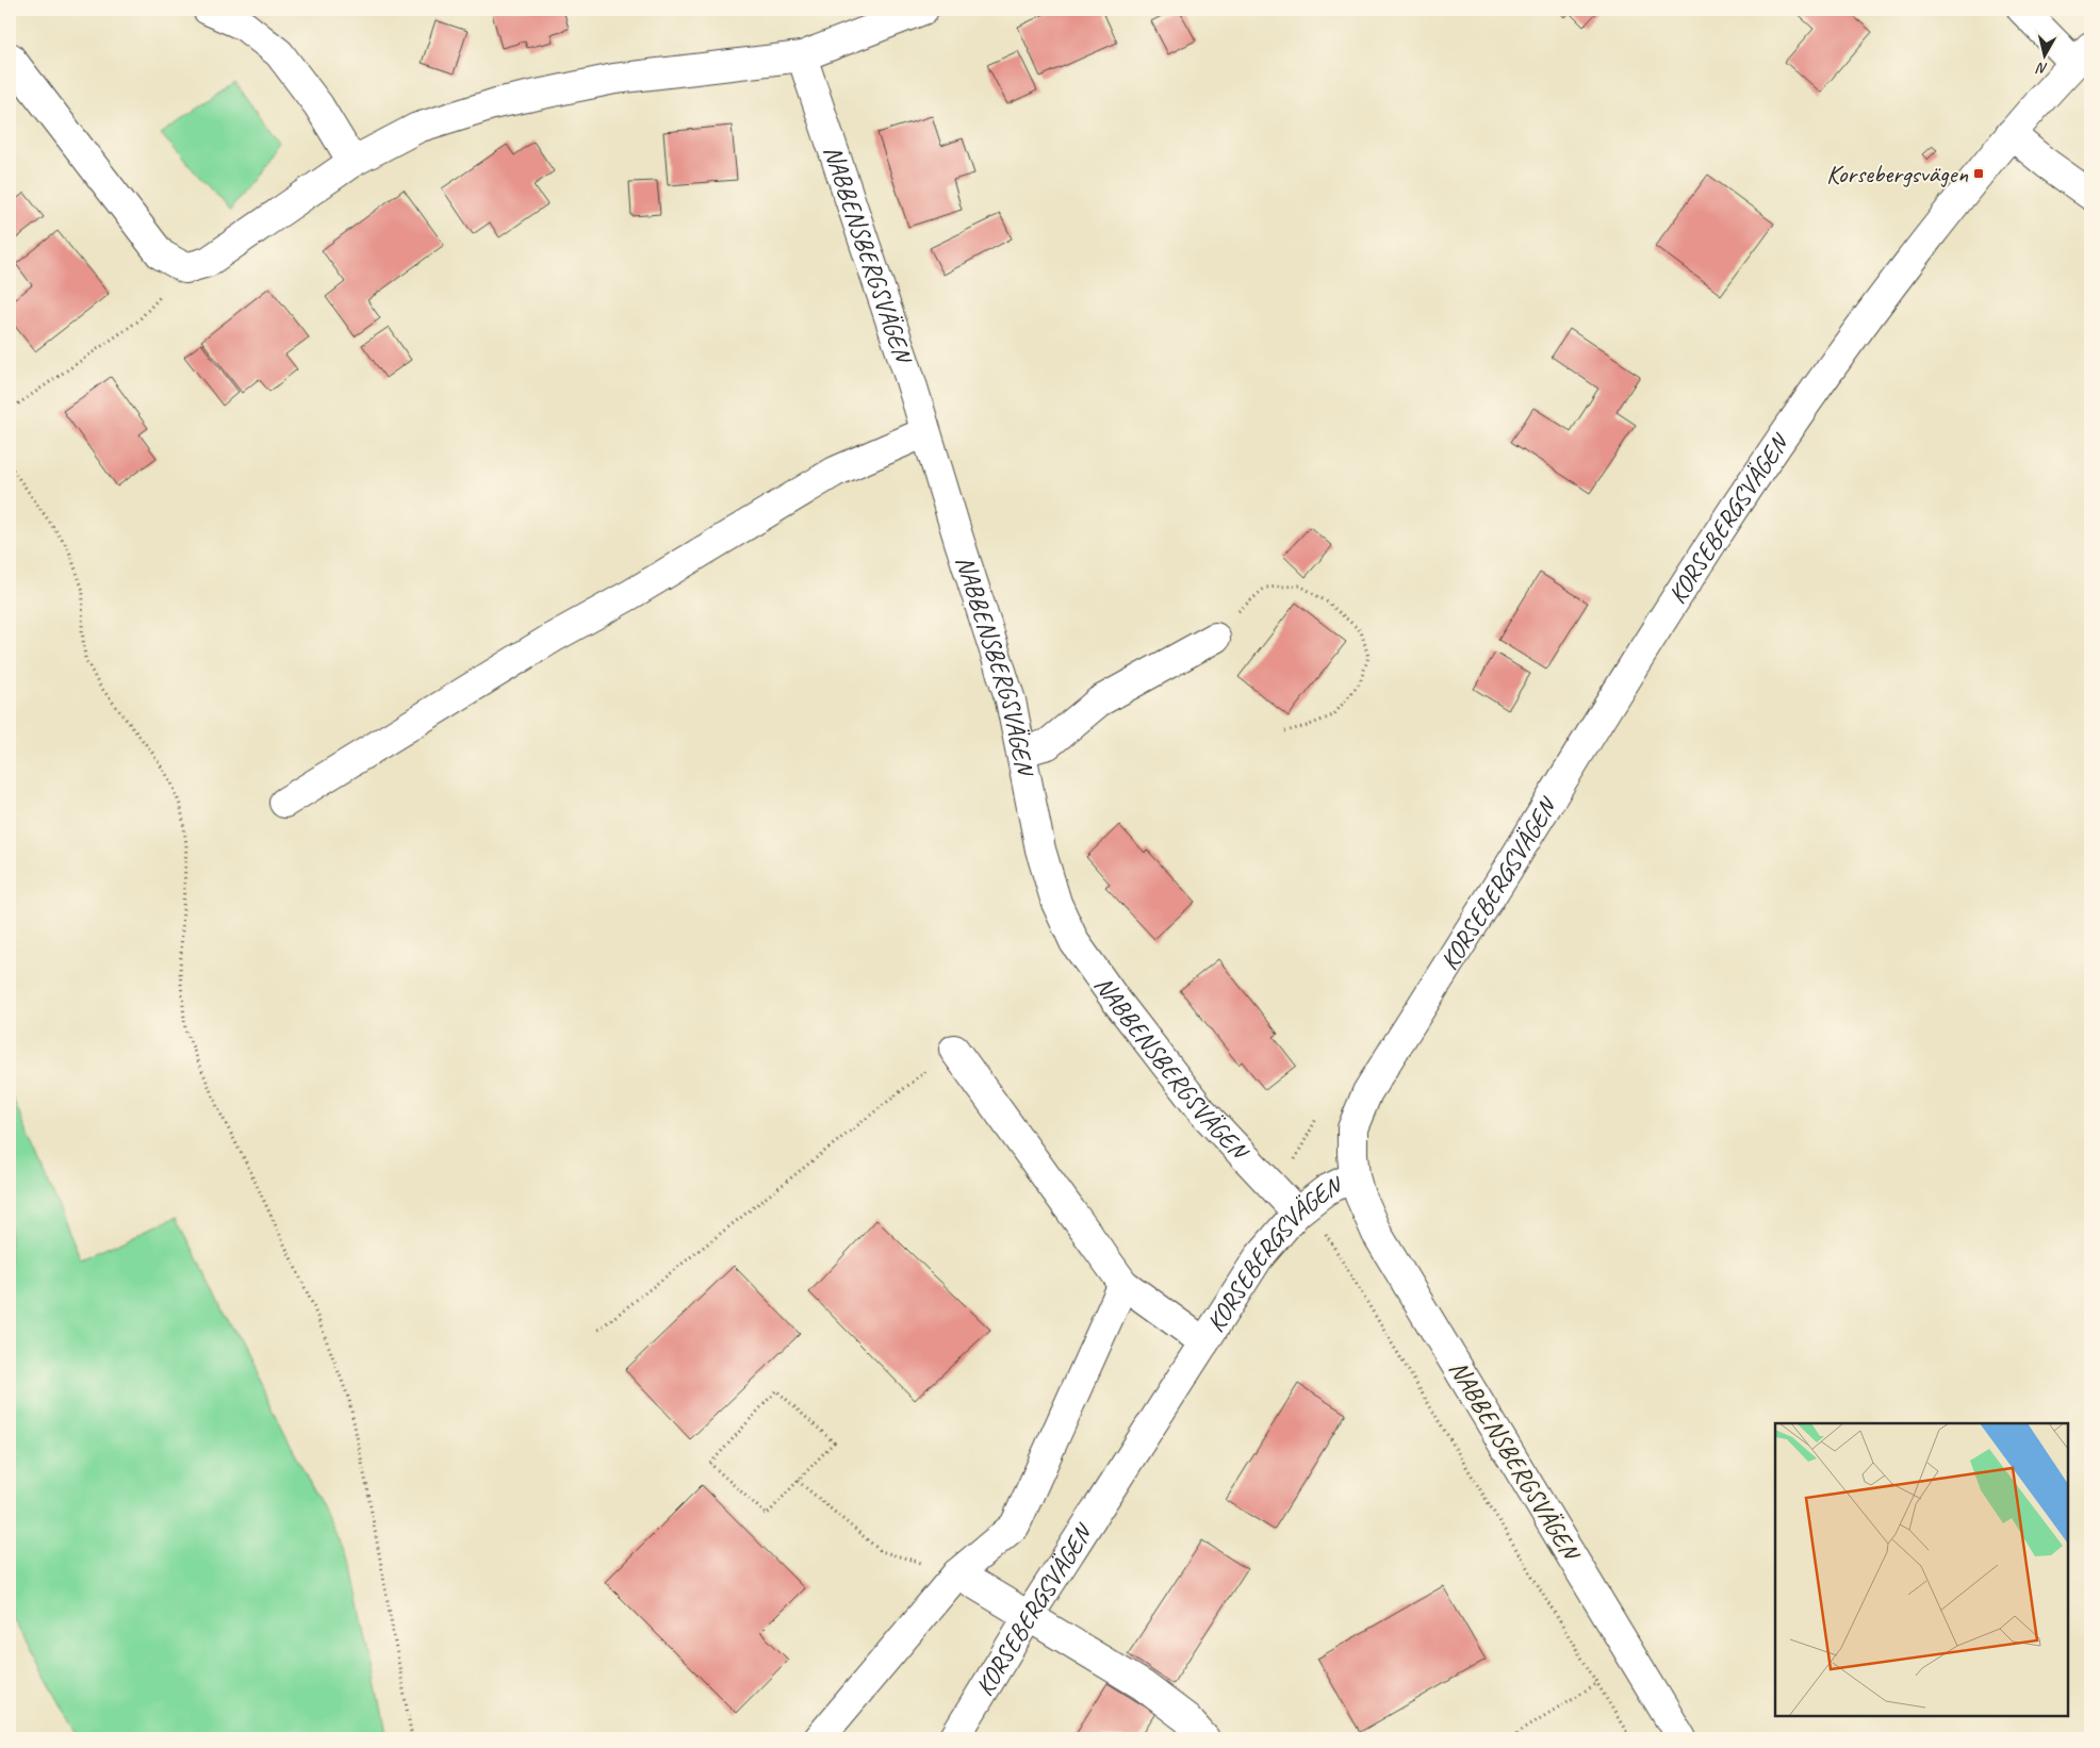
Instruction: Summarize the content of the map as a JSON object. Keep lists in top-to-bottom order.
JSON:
{
  "streets": {
    "street": ["NABBENSBERGSVÄGEN", "KORSEBERGSVÄGEN"]
  },
  "crossings": [
    ["NABBENSBERGSVÄGEN", "KORSEBERGSVÄGEN"]
  ],
  "places": {
    "transit": ["Korsebergsvägen"]
  },
  "north": "bottom"
}
